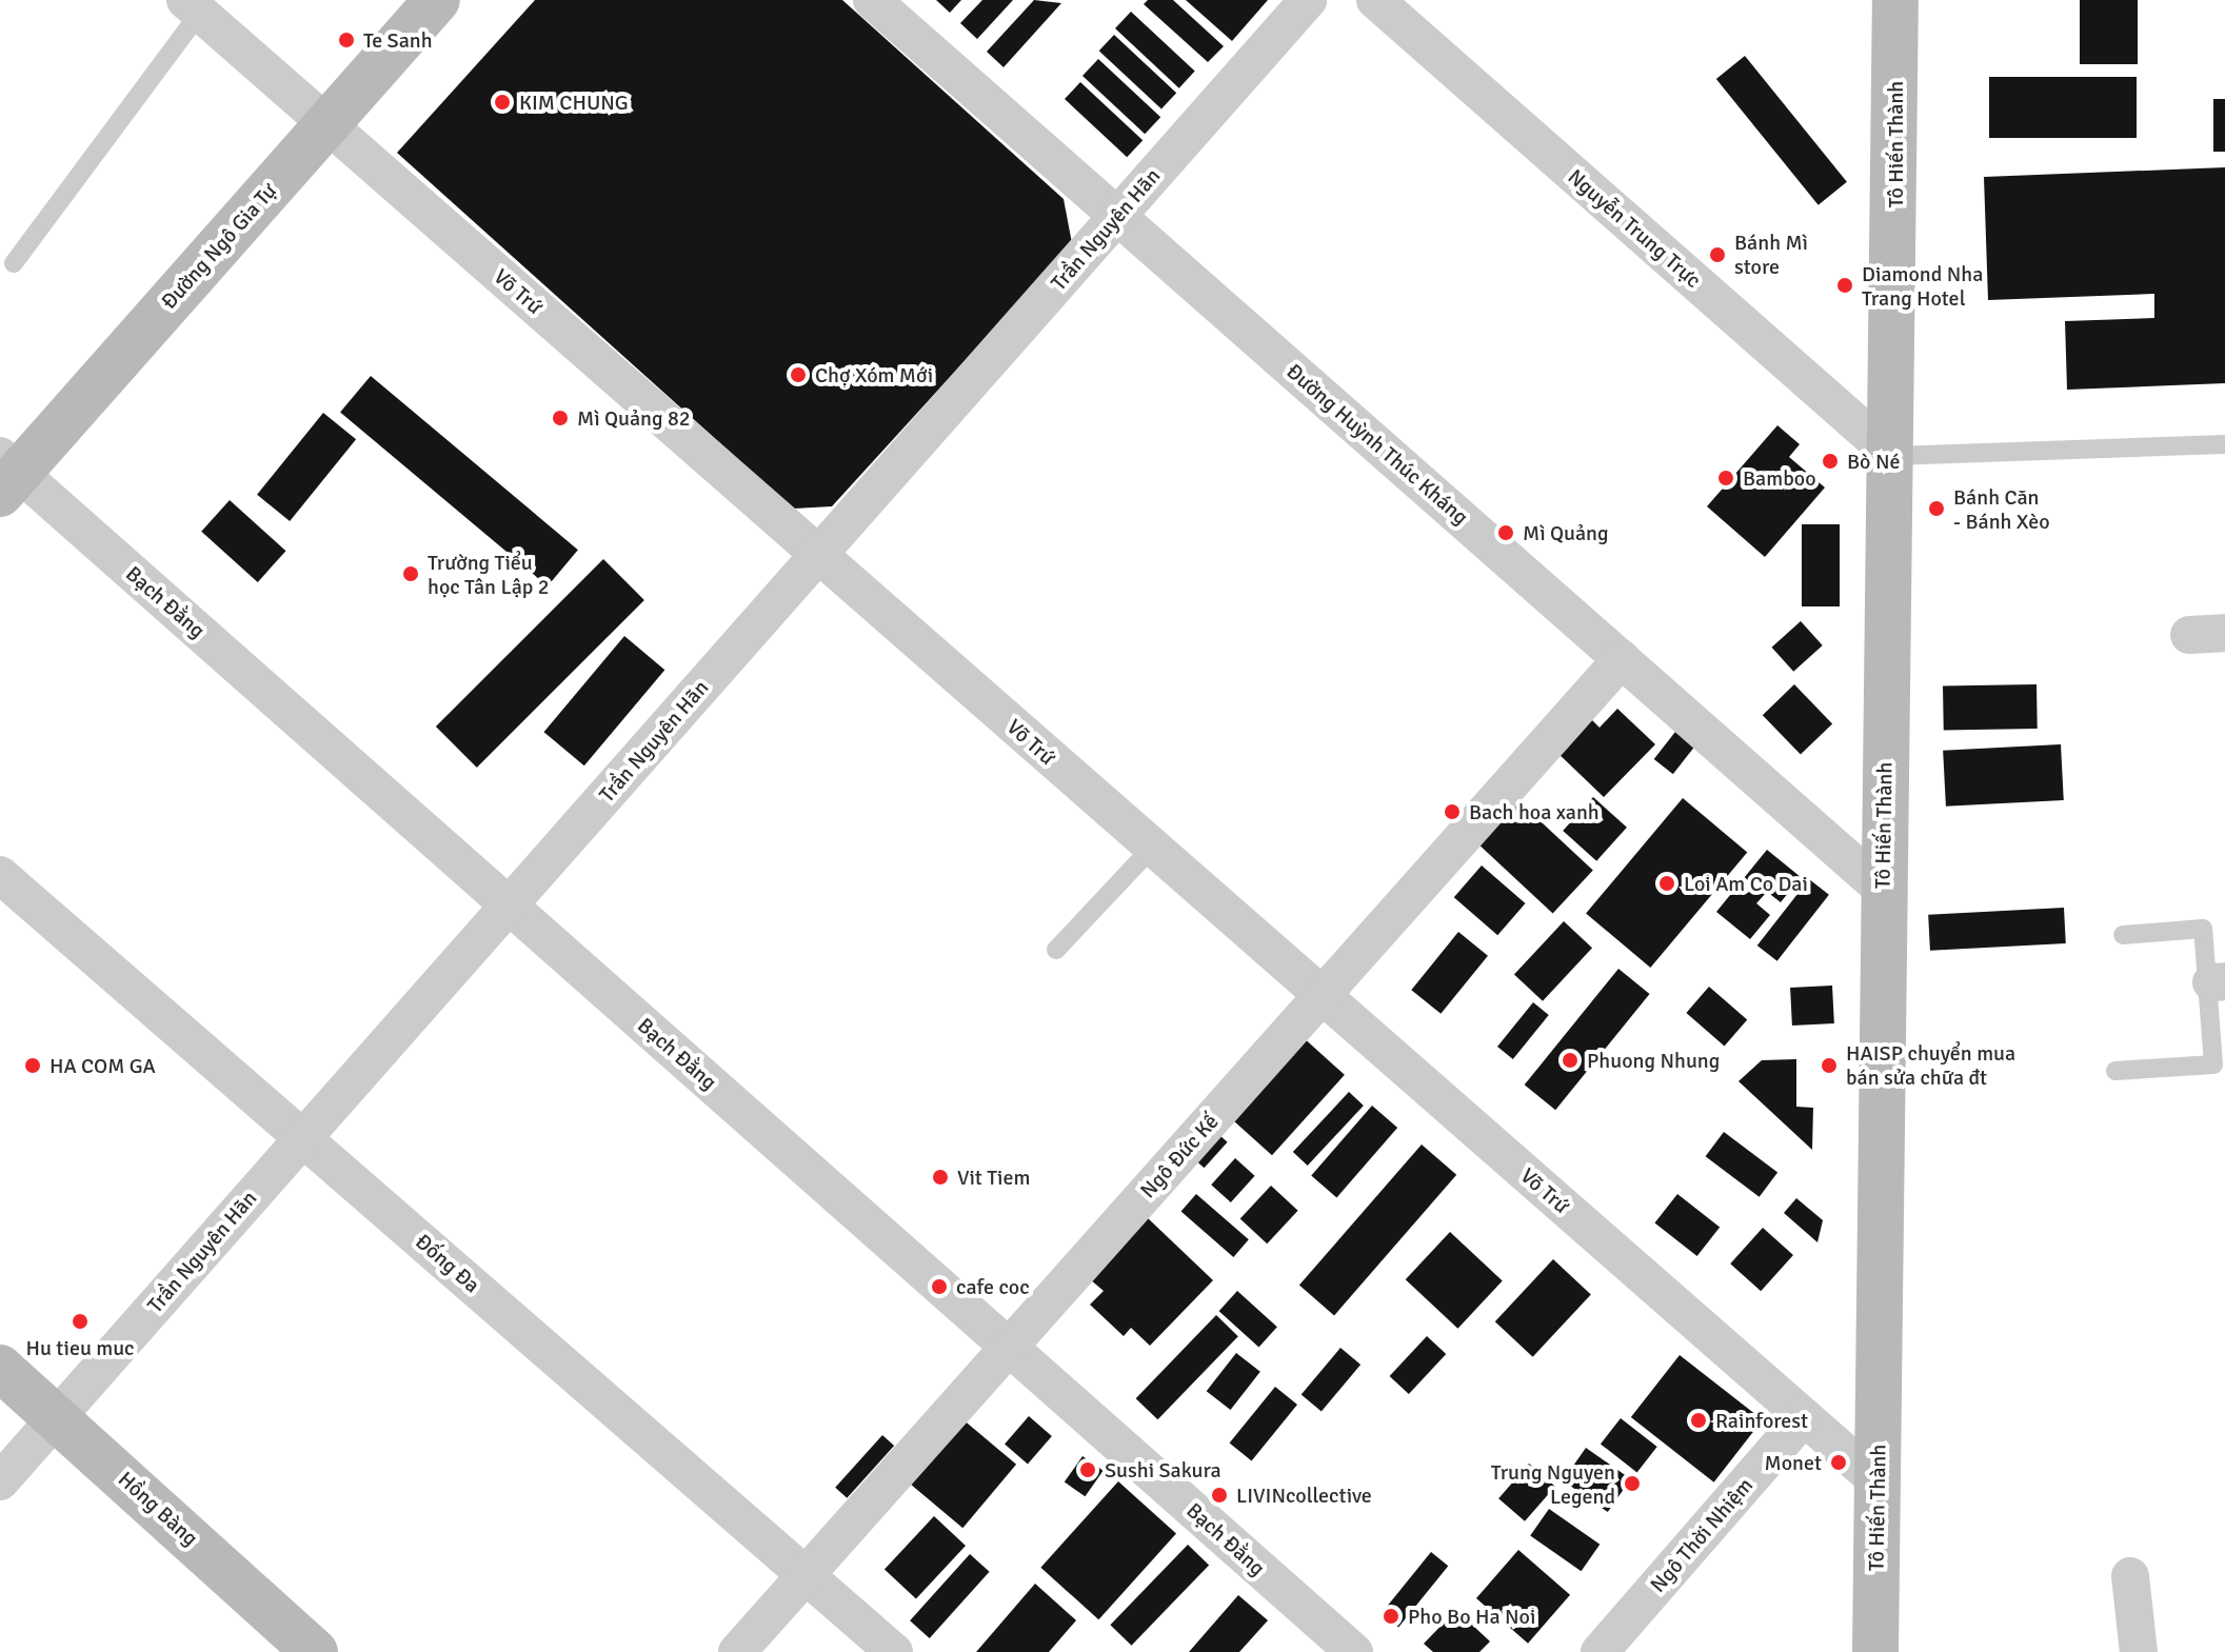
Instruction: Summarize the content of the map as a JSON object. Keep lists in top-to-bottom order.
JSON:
{
  "streets": {
    "street": [
      "Tô Hiến Thành",
      "Nguyễn Trung Trực",
      "Trần Nguyên Hãn",
      "Đường Ngô Gia Tự",
      "Võ Trứ",
      "Đường Huỳnh Thúc Kháng",
      "Bạch Đằng",
      "Ngô Đức Kế",
      "Đống Đa",
      "Hồng Bàng",
      "Ngô Thời Nhiệm"
    ]
  },
  "crossings": [
    ["Tô Hiến Thành", "Nguyễn Trung Trực"],
    ["Tô Hiến Thành", "Võ Trứ"],
    ["Tô Hiến Thành", "Đường Huỳnh Thúc Kháng"],
    ["Trần Nguyên Hãn", "Võ Trứ"],
    ["Trần Nguyên Hãn", "Đường Huỳnh Thúc Kháng"],
    ["Trần Nguyên Hãn", "Bạch Đằng"],
    ["Trần Nguyên Hãn", "Đống Đa"],
    ["Trần Nguyên Hãn", "Hồng Bàng"],
    ["Đường Ngô Gia Tự", "Võ Trứ"],
    ["Đường Ngô Gia Tự", "Bạch Đằng"],
    ["Võ Trứ", "Ngô Đức Kế"],
    ["Võ Trứ", "Ngô Thời Nhiệm"],
    ["Đường Huỳnh Thúc Kháng", "Ngô Đức Kế"],
    ["Bạch Đằng", "Ngô Đức Kế"],
    ["Ngô Đức Kế", "Đống Đa"]
  ],
  "places": [
    "Te Sanh",
    "KIM CHUNG",
    "Bánh Mì store",
    "Diamond Nha Trang Hotel",
    "Chợ Xóm Mới",
    "Mì Quảng 82",
    "Bò Né",
    "Bamboo",
    "Bánh Căn - Bánh Xèo",
    "Mì Quảng",
    "Trường Tiểu học Tân Lập 2",
    "Bach hoa xanh",
    "Loi Am Co Dai",
    "Phuong Nhung",
    "HA COM GA",
    "HAISP chuyển mua bán sửa chữa đt",
    "Vit Tiem",
    "cafe coc",
    "Hu tieu muc",
    "Rainforest",
    "Monet",
    "Sushi Sakura",
    "Trung Nguyen Legend",
    "LIVINcollective",
    "Pho Bo Ha Noi"
  ]
}
